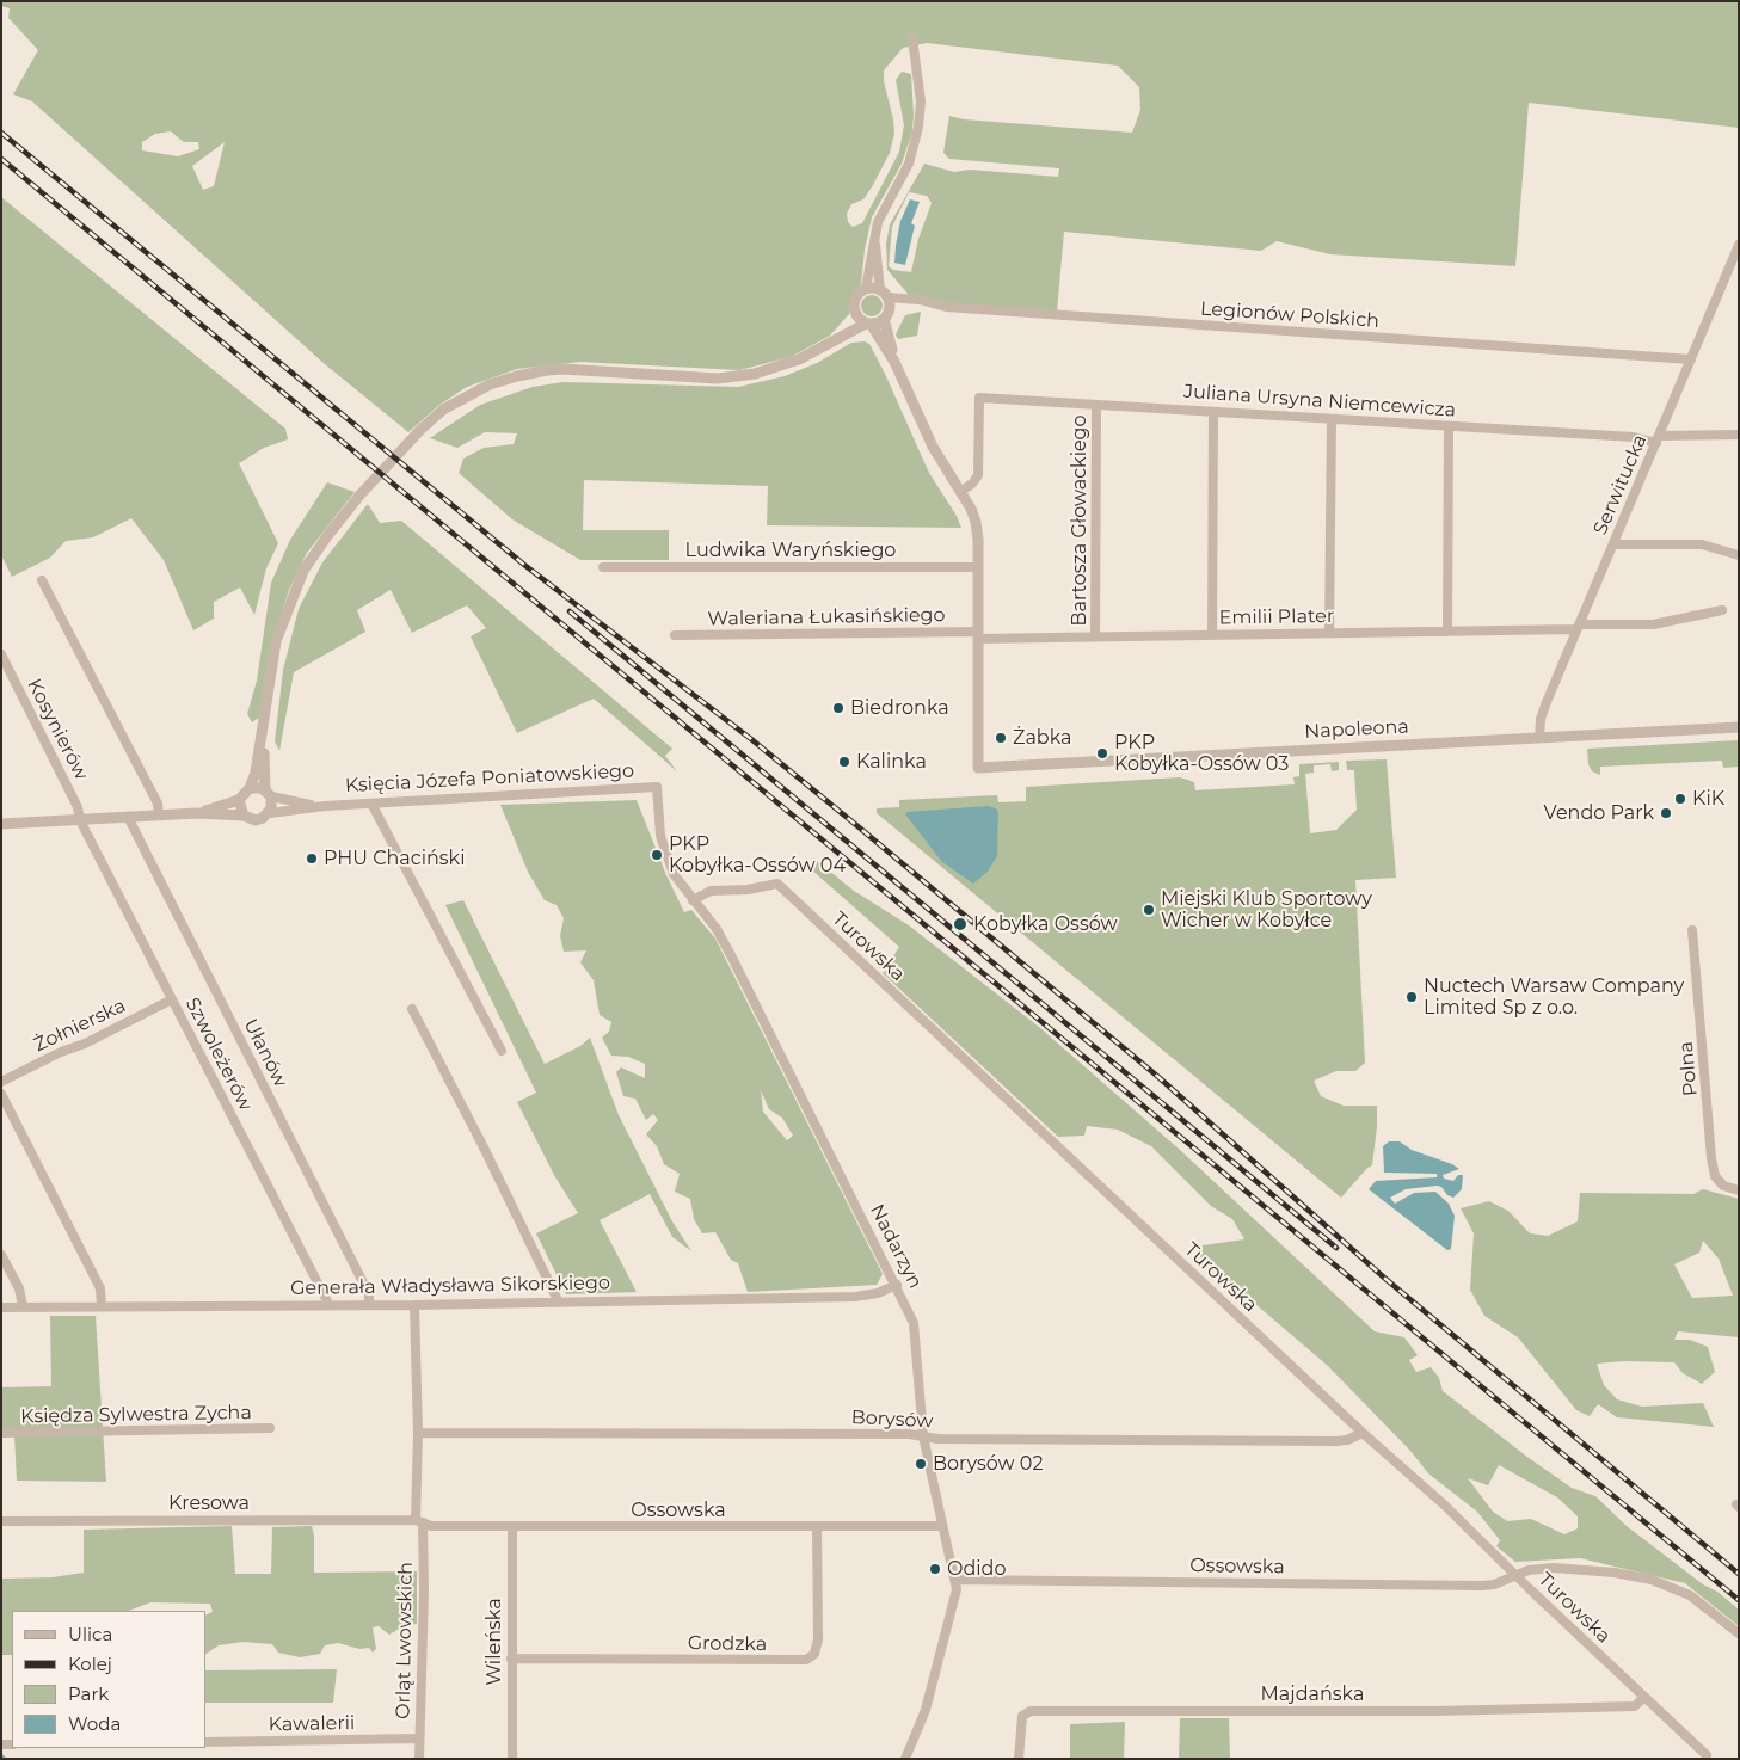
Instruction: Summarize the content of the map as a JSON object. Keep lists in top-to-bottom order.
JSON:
{
  "streets": {
    "street": [
      "Legionów Polskich",
      "Juliana Ursyna Niemcewicza",
      "Serwitucka",
      "Bartosza Głowackiego",
      "Ludwika Waryńskiego",
      "Waleriana Łukasińskiego",
      "Emilii Plater",
      "Kosynierów",
      "Napoleona",
      "Księcia Józefa Poniatowskiego",
      "Turowska",
      "Żołnierska",
      "Ułanów",
      "Szwoleżerów",
      "Polna",
      "Nadarzyn",
      "Generała Władysława Sikorskiego",
      "Księdza Sylwestra Zycha",
      "Borysów",
      "Kresowa",
      "Ossowska",
      "Orląt Lwowskich",
      "Wileńska",
      "Grodzka",
      "Majdańska",
      "Kawalerii"
    ]
  },
  "crossings": [
    ["Legionów Polskich", "Serwitucka"],
    ["Juliana Ursyna Niemcewicza", "Serwitucka"],
    ["Juliana Ursyna Niemcewicza", "Bartosza Głowackiego"],
    ["Serwitucka", "Emilii Plater"],
    ["Serwitucka", "Napoleona"],
    ["Bartosza Głowackiego", "Emilii Plater"],
    ["Waleriana Łukasińskiego", "Emilii Plater"],
    ["Waleriana Łukasińskiego", "Napoleona"],
    ["Emilii Plater", "Napoleona"],
    ["Kosynierów", "Szwoleżerów"],
    ["Księcia Józefa Poniatowskiego", "Nadarzyn"],
    ["Turowska", "Nadarzyn"],
    ["Turowska", "Borysów"],
    ["Turowska", "Ossowska"],
    ["Turowska", "Majdańska"],
    ["Żołnierska", "Szwoleżerów"],
    ["Ułanów", "Generała Władysława Sikorskiego"],
    ["Szwoleżerów", "Generała Władysława Sikorskiego"],
    ["Nadarzyn", "Generała Władysława Sikorskiego"],
    ["Nadarzyn", "Borysów"],
    ["Nadarzyn", "Ossowska"],
    ["Generała Władysława Sikorskiego", "Orląt Lwowskich"],
    ["Borysów", "Orląt Lwowskich"],
    ["Kresowa", "Ossowska"],
    ["Kresowa", "Orląt Lwowskich"],
    ["Ossowska", "Orląt Lwowskich"],
    ["Ossowska", "Wileńska"],
    ["Ossowska", "Grodzka"],
    ["Orląt Lwowskich", "Kawalerii"],
    ["Wileńska", "Grodzka"]
  ],
  "places": [
    "Biedronka",
    "Żabka",
    "PKP Kobyłka-Ossów 03",
    "Kalinka",
    "KiK",
    "Vendo Park",
    "PKP Kobyłka-Ossów 04",
    "PHU Chaciński",
    "Miejski Klub Sportowy Wicher w Kobyłce",
    "Kobyłka Ossów",
    "Nuctech Warsaw Company Limited Sp z o.o.",
    "Borysów 02",
    "Odido"
  ],
  "legend": [
    "Ulica",
    "Kolej",
    "Park",
    "Woda"
  ]
}
